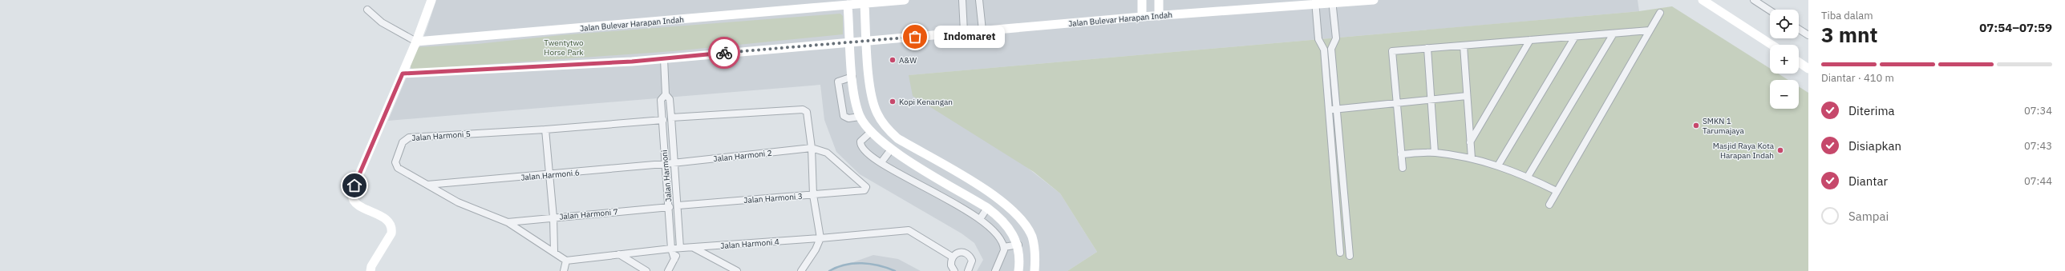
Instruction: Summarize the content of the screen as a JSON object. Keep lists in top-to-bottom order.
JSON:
{
  "streets": {
    "street": [
      "Jalan Bulevar Harapan Indah",
      "Jalan Harmoni 5",
      "Jalan Harmoni 2",
      "Jalan Harmoni 6",
      "Jalan Harmoni",
      "Jalan Harmoni 3",
      "Jalan Harmoni 7",
      "Jalan Harmoni 4"
    ]
  },
  "crossings": [
    ["Jalan Bulevar Harapan Indah", "Jalan Harmoni"],
    ["Jalan Harmoni 5", "Jalan Harmoni 6"],
    ["Jalan Harmoni 5", "Jalan Harmoni"],
    ["Jalan Harmoni 5", "Jalan Harmoni 7"],
    ["Jalan Harmoni 5", "Jalan Harmoni 4"],
    ["Jalan Harmoni 2", "Jalan Harmoni 6"],
    ["Jalan Harmoni 2", "Jalan Harmoni"],
    ["Jalan Harmoni 2", "Jalan Harmoni 3"],
    ["Jalan Harmoni 6", "Jalan Harmoni"],
    ["Jalan Harmoni", "Jalan Harmoni 3"],
    ["Jalan Harmoni", "Jalan Harmoni 7"],
    ["Jalan Harmoni", "Jalan Harmoni 4"]
  ],
  "parks": ["Twentytwo Horse Park"],
  "places": [
    "Indomaret",
    "A&W",
    "Kopi Kenangan",
    "SMKN 1 Tarumajaya",
    "Masjid Raya Kota Harapan Indah"
  ],
  "page": {
    "heading": ["3 mnt", "Tiba dalam", "07:54–07:59"],
    "map_buttons": ["+", "−"],
    "bubble": "Indomaret",
    "bar": "Diantar · 410 m",
    "list": [
      ["Diterima", "07:34"],
      ["Disiapkan", "07:43"],
      ["Diantar", "07:44"],
      "Sampai"
    ]
  }
}
